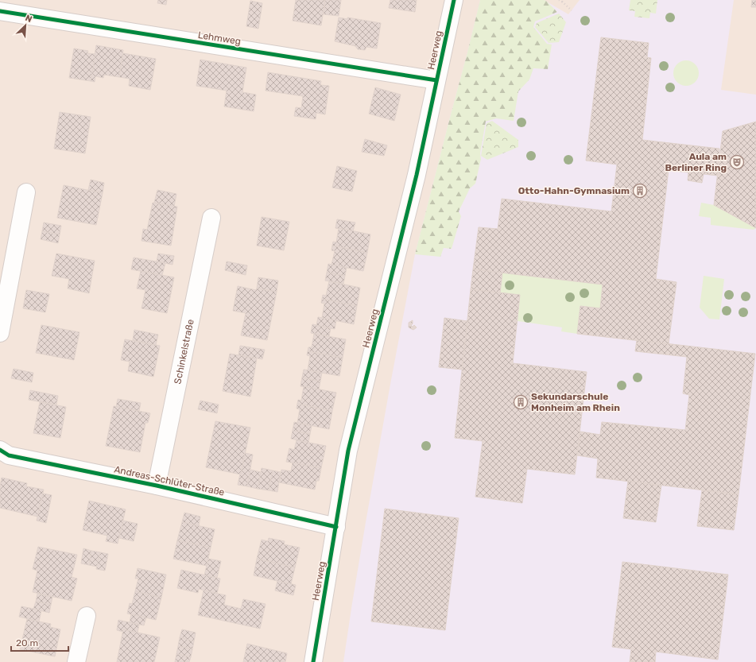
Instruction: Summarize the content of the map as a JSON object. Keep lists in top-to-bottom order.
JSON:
{
  "streets": {
    "street": [
      "Lehmweg",
      "Heerweg",
      "Schinkelstraße",
      "Andreas-Schlüter-Straße"
    ]
  },
  "crossings": [
    ["Lehmweg", "Heerweg"],
    ["Heerweg", "Andreas-Schlüter-Straße"],
    ["Schinkelstraße", "Andreas-Schlüter-Straße"]
  ],
  "places": {
    "theatre": ["Aula am Berliner Ring"],
    "building": ["Otto-Hahn-Gymnasium", "Sekundarschule Monheim am Rhein"]
  },
  "scale_bar": "20 m",
  "north": "top right"
}
